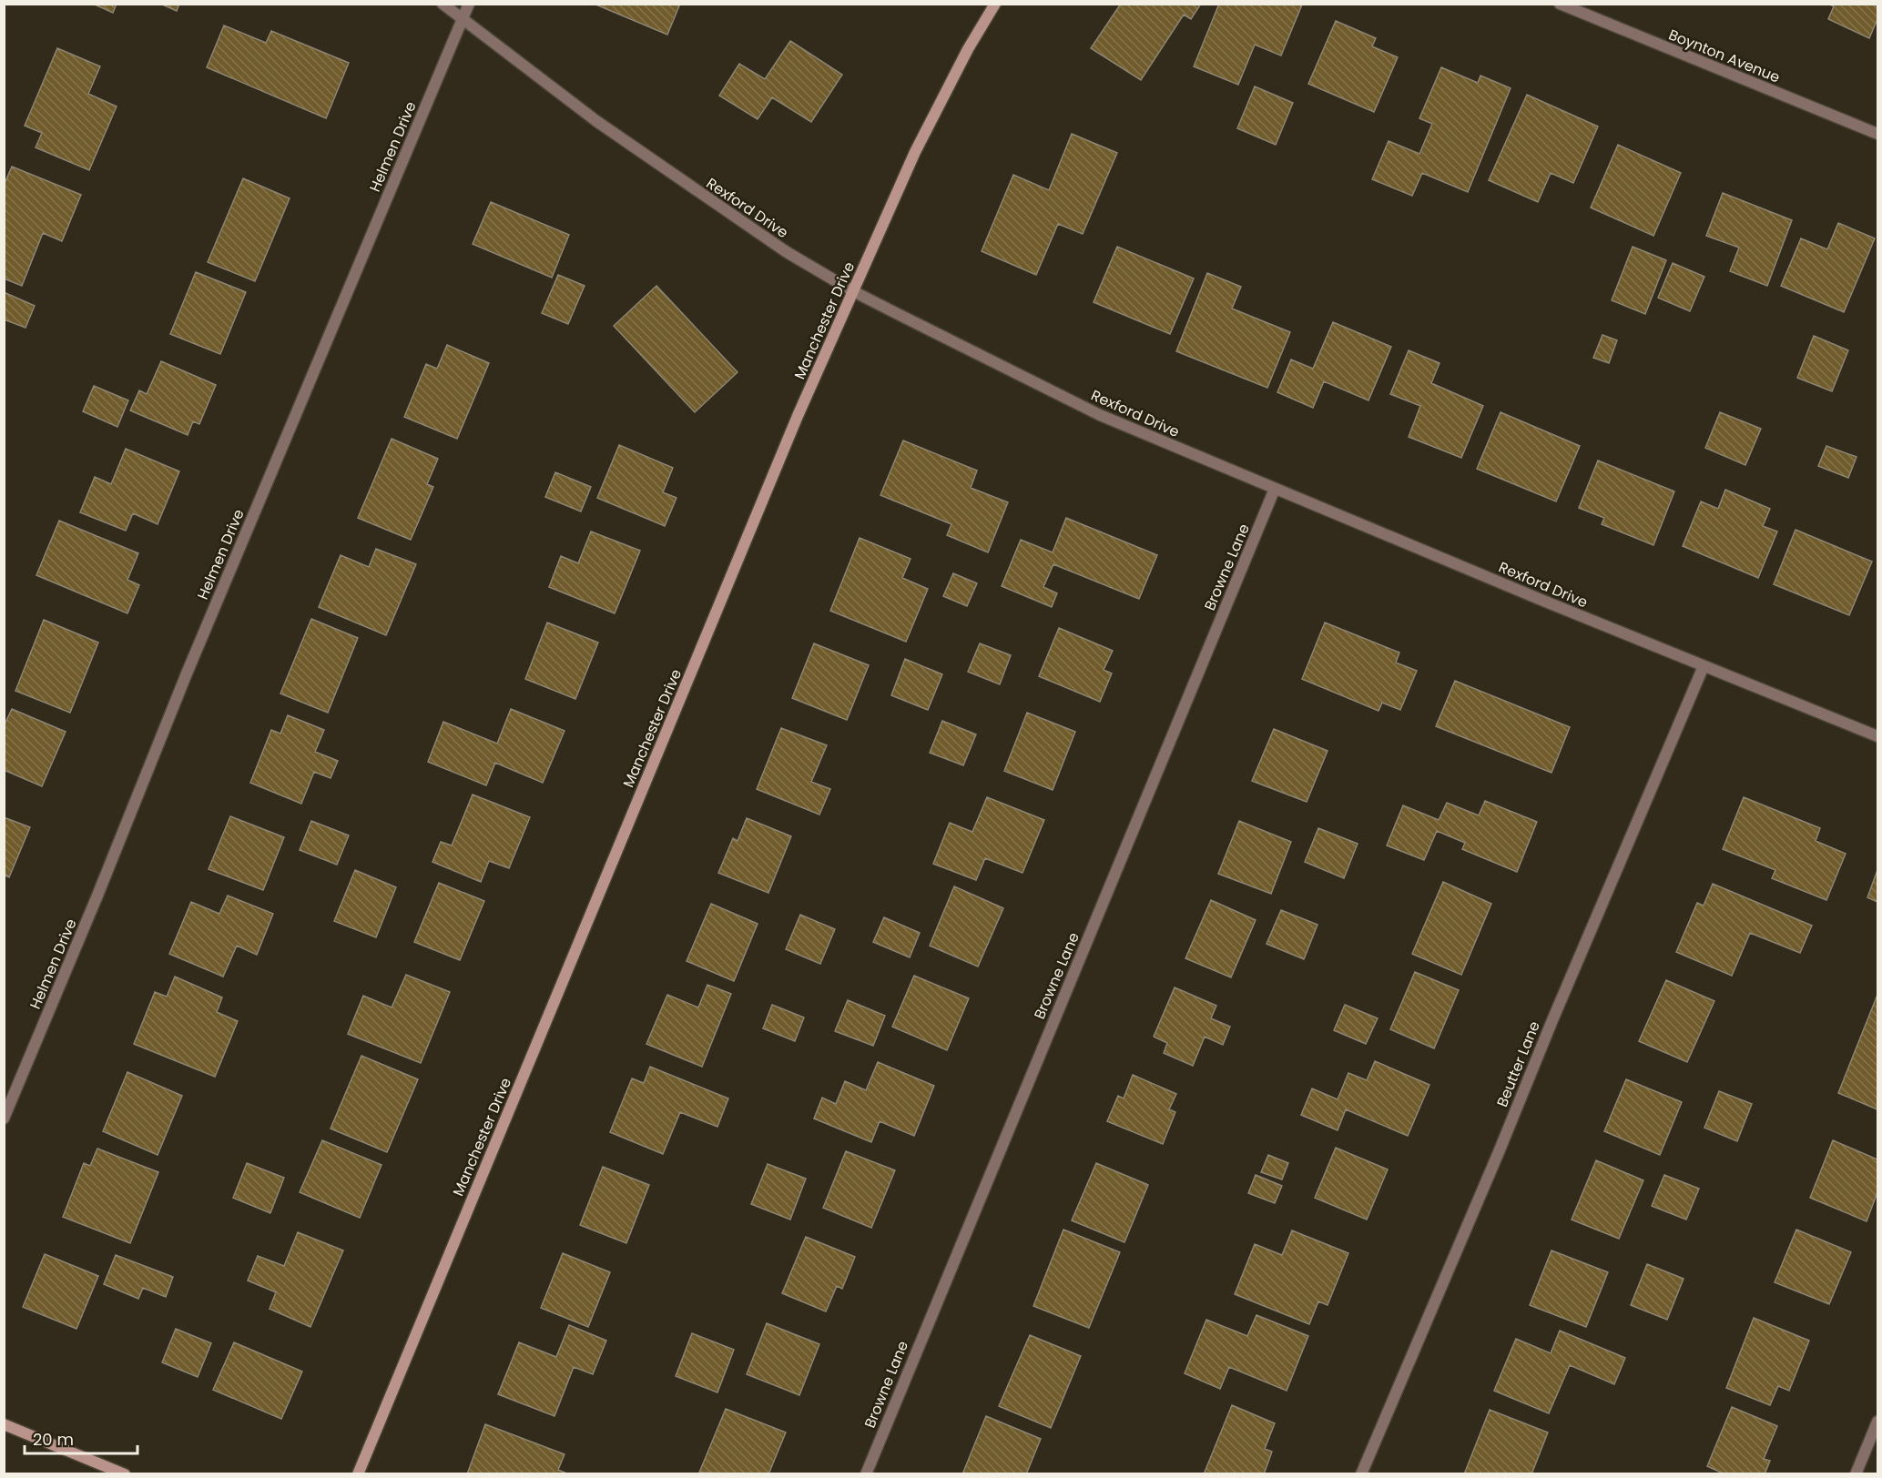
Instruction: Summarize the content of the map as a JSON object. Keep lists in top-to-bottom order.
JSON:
{
  "streets": {
    "street": [
      "Boynton Avenue",
      "Helmen Drive",
      "Rexford Drive",
      "Manchester Drive",
      "Browne Lane",
      "Beutter Lane"
    ]
  },
  "crossings": [
    ["Helmen Drive", "Rexford Drive"],
    ["Rexford Drive", "Manchester Drive"],
    ["Rexford Drive", "Browne Lane"],
    ["Rexford Drive", "Beutter Lane"]
  ],
  "scale_bar": "20 m"
}
